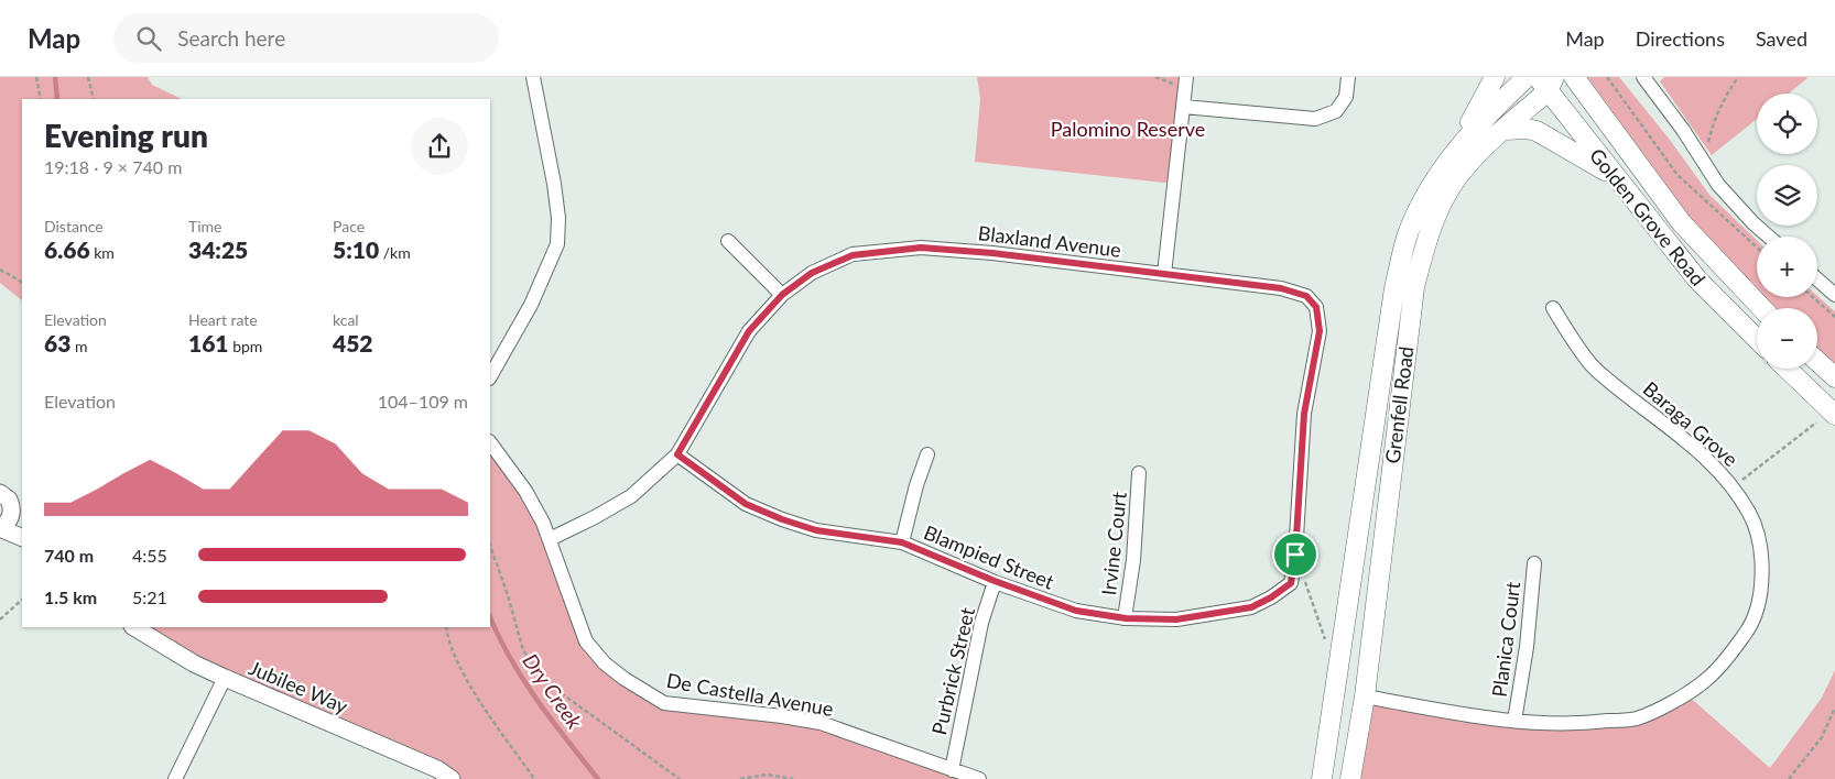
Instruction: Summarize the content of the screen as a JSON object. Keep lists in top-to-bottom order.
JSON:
{
  "streets": {
    "main road": ["Golden Grove Road", "Grenfell Road"],
    "street": [
      "Blaxland Avenue",
      "Baraga Grove",
      "Irvine Court",
      "Blampied Street",
      "Planica Court",
      "Purbrick Street",
      "Jubilee Way",
      "De Castella Avenue"
    ]
  },
  "crossings": [
    ["Golden Grove Road", "Grenfell Road"],
    ["Blaxland Avenue", "Blampied Street"],
    ["Blaxland Avenue", "De Castella Avenue"],
    ["Grenfell Road", "Baraga Grove"],
    ["Baraga Grove", "Planica Court"],
    ["Irvine Court", "Blampied Street"],
    ["Blampied Street", "Purbrick Street"],
    ["Purbrick Street", "De Castella Avenue"]
  ],
  "water": ["Dry Creek"],
  "parks": ["Palomino Reserve"],
  "page": {
    "header": "Map",
    "search": "Search here",
    "nav": ["Map", "Directions", "Saved"],
    "map_buttons": ["+", "−"],
    "heading": ["Evening run", "19:18 · 9 × 740 m"],
    "stats": [
      ["Distance", "6.66 km"],
      ["Time", "34:25"],
      ["Pace", "5:10 /km"],
      ["Elevation", "63 m"],
      ["Heart rate", "161 bpm"],
      ["kcal", "452"]
    ],
    "chart": ["Elevation", "104–109 m"],
    "list": [
      {
        "name": "740 m",
        "note": "4:55"
      },
      {
        "name": "1.5 km",
        "note": "5:21"
      }
    ]
  }
}
